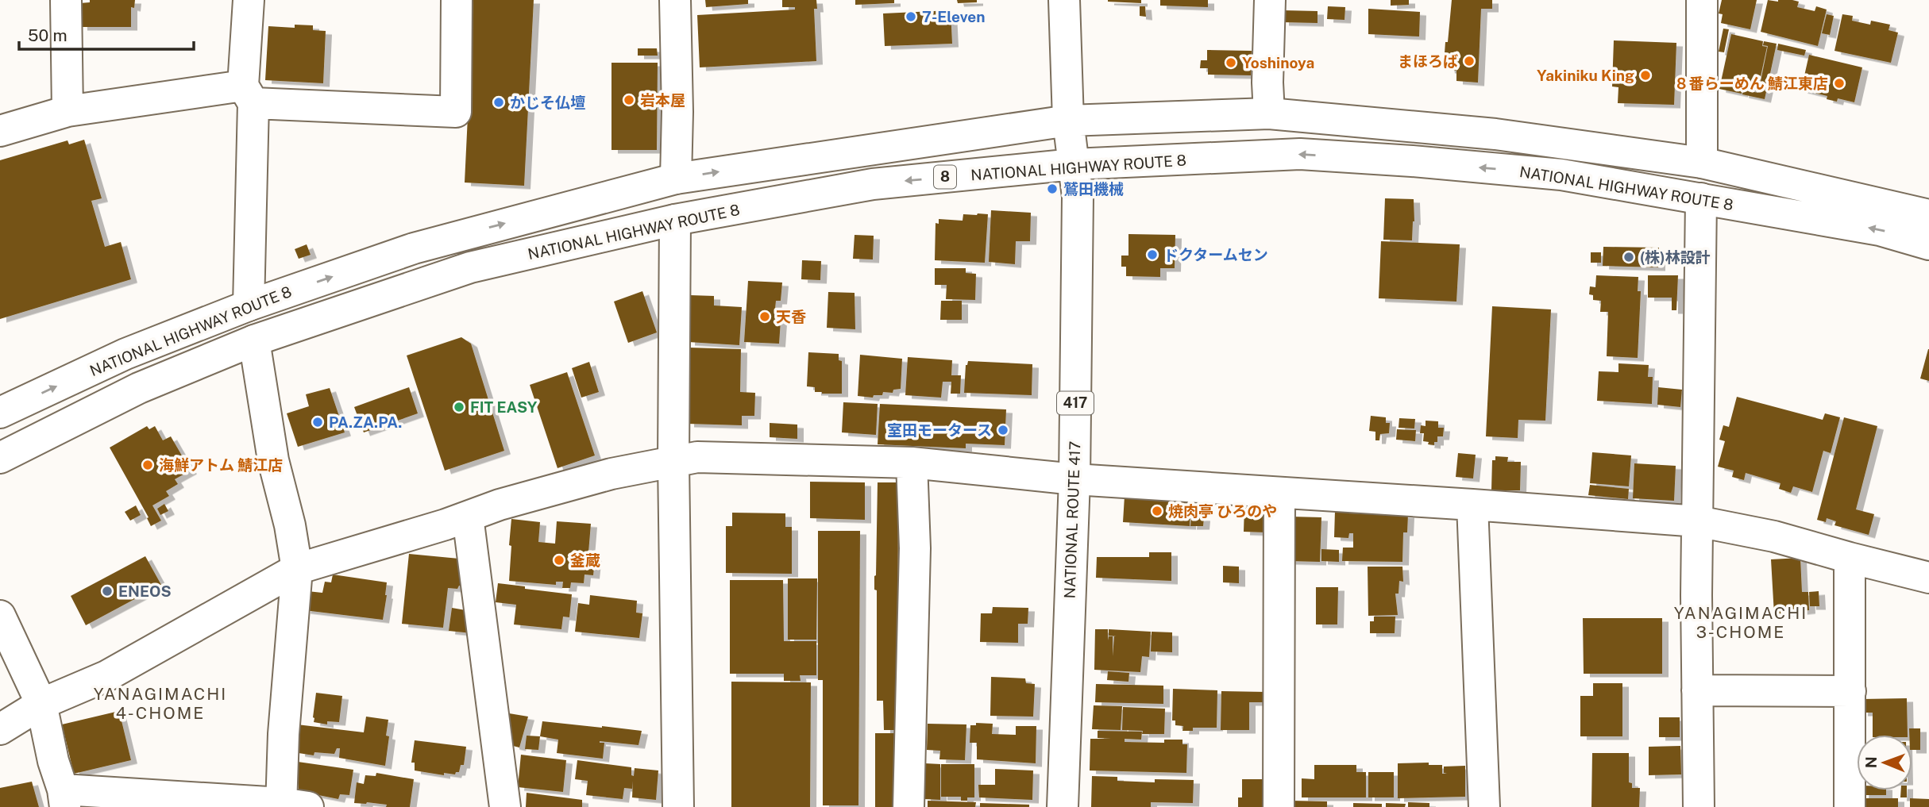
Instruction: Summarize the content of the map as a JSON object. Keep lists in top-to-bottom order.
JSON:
{
  "streets": {
    "main road": [
      "NATIONAL HIGHWAY ROUTE 8",
      "8",
      "417",
      "NATIONAL ROUTE 417"
    ]
  },
  "crossings": [
    ["NATIONAL HIGHWAY ROUTE 8", "NATIONAL ROUTE 417"]
  ],
  "districts": ["YANAGIMACHI 3-CHOME", "YANAGIMACHI 4-CHOME"],
  "places": [
    "7-Eleven",
    "まほろば",
    "Yoshinoya",
    "Yakiniku King",
    "８番らーめん 鯖江東店",
    "岩本屋",
    "かじそ仏壇",
    "鷲田機械",
    "ドクタームセン",
    "(株)林設計",
    "天香",
    "FIT EASY",
    "PA.ZA.PA.",
    "室田モータース",
    "海鮮アトム 鯖江店",
    "焼肉亭 ひろのや",
    "釜蔵",
    "ENEOS"
  ],
  "scale_bar": "50 m",
  "north": "left"
}
